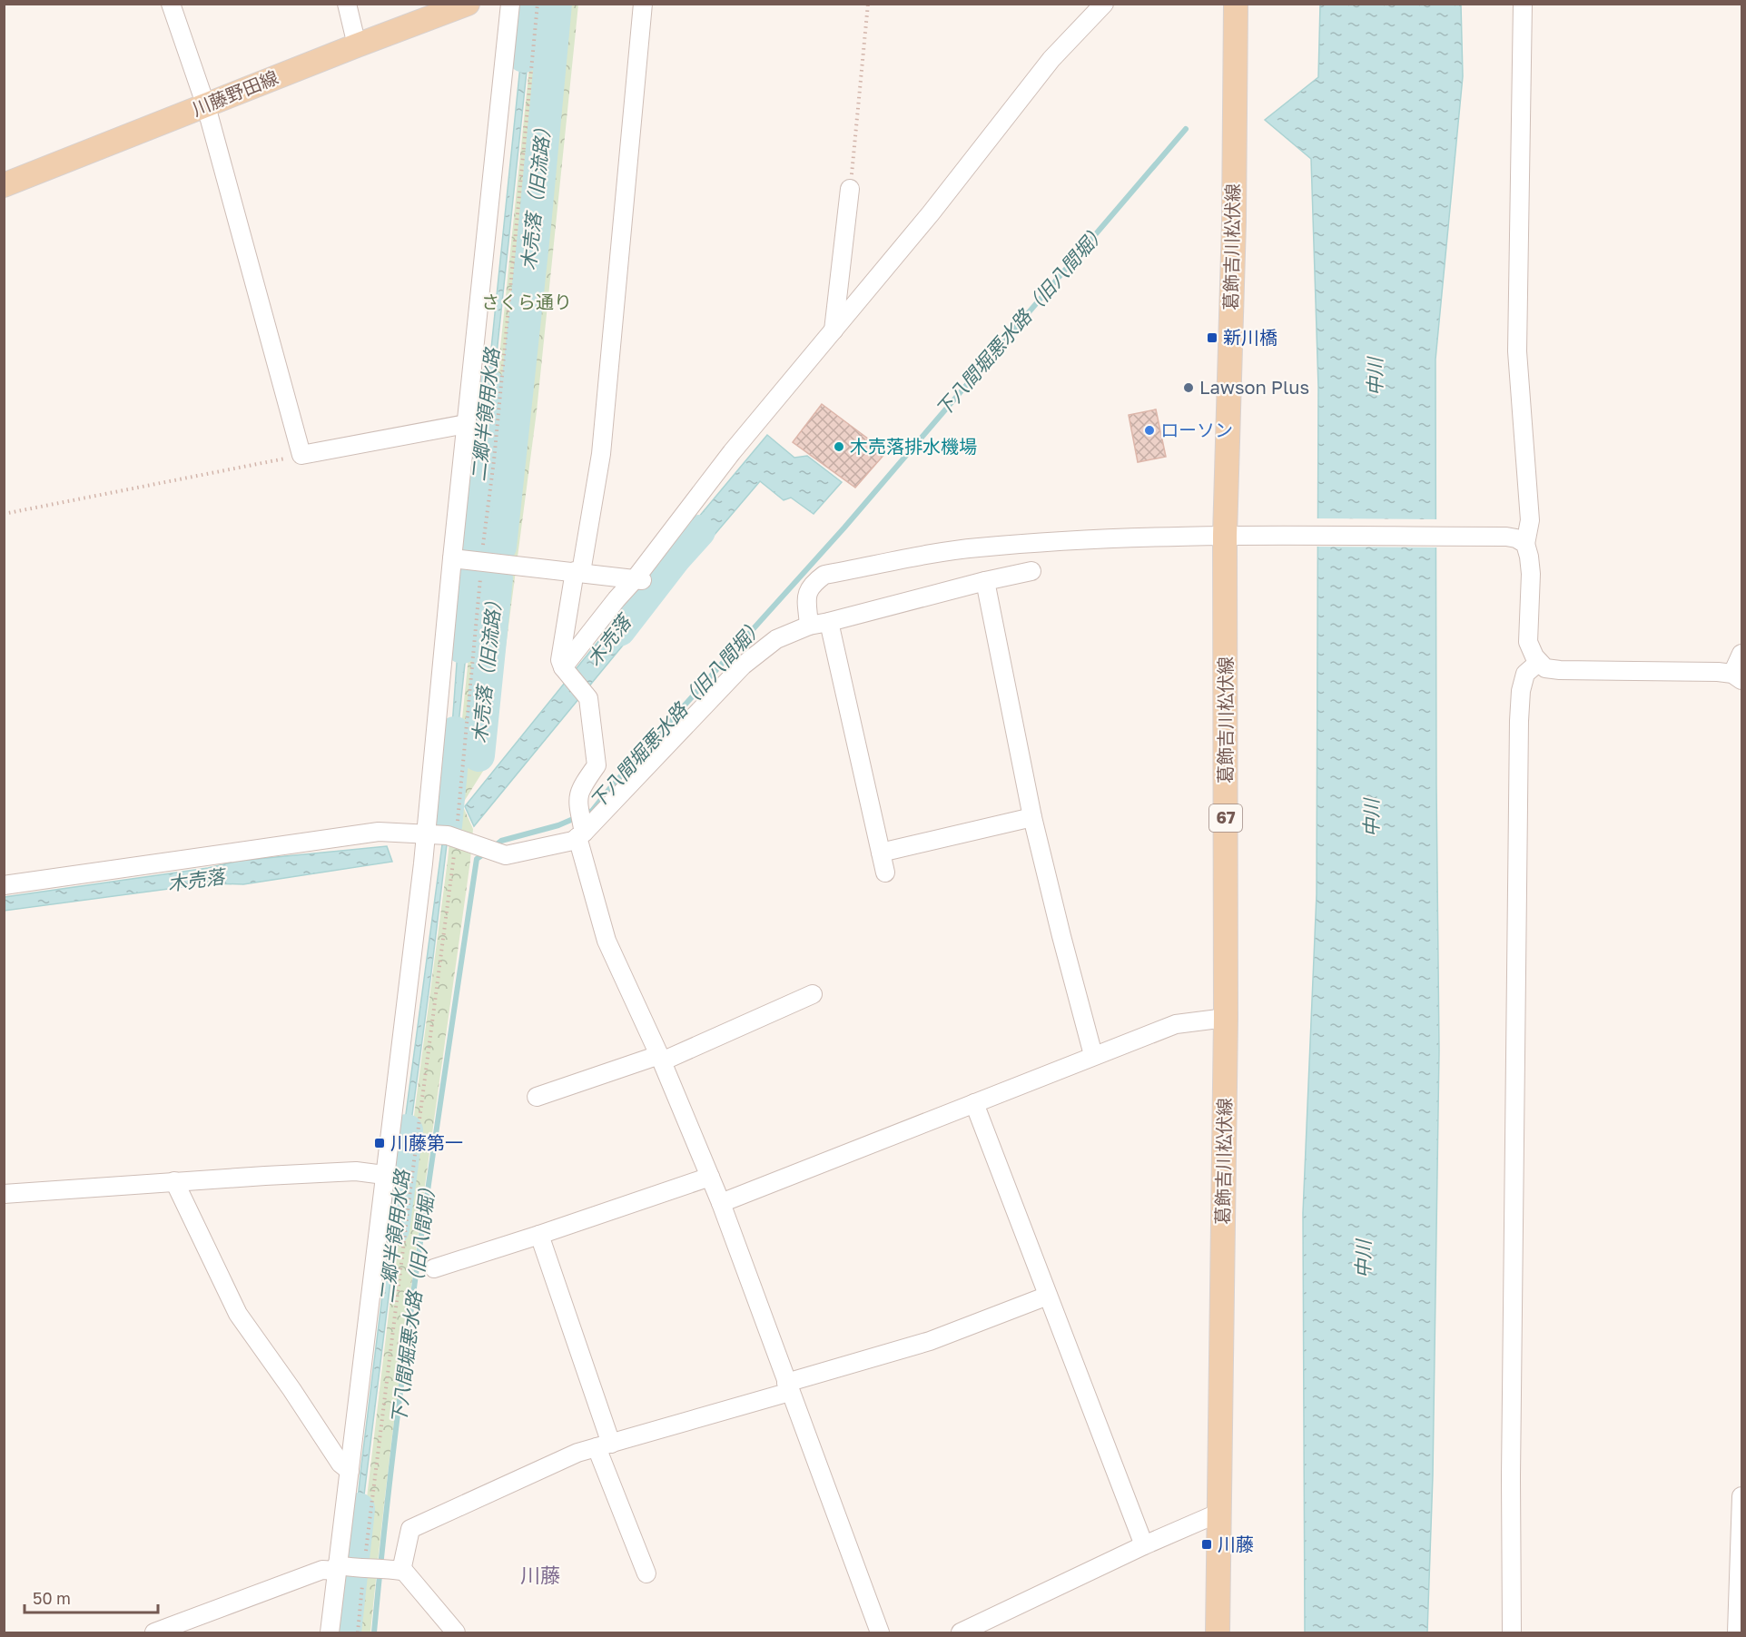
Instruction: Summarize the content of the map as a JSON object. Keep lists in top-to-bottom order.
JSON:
{
  "streets": {
    "main road": ["川藤野田線", "葛飾吉川松伏線", "67"]
  },
  "districts": ["川藤"],
  "water": [
    "木売落（旧流路）",
    "下八間堀悪水路（旧八間堀）",
    "中川",
    "二郷半領用水路",
    "木売落"
  ],
  "parks": ["さくら通り"],
  "places": {
    "transit": ["新川橋", "川藤第一", "川藤"],
    "other": ["Lawson Plus", "ローソン", "木売落排水機場"]
  },
  "scale_bar": "50 m"
}
